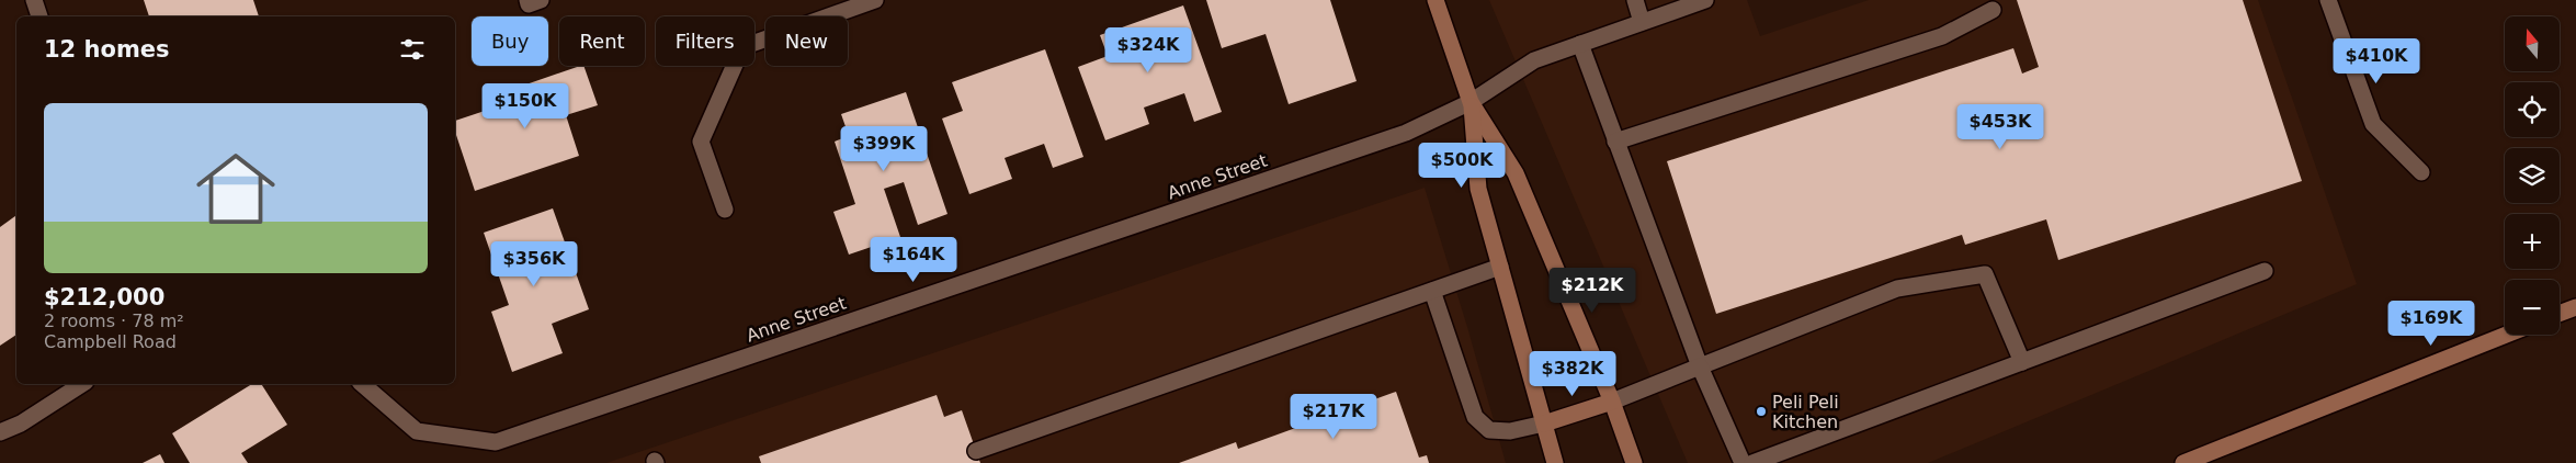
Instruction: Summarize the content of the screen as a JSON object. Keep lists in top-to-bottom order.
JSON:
{
  "streets": {
    "street": ["Anne Street"]
  },
  "places": ["Peli Peli Kitchen"],
  "north": "top",
  "page": {
    "map_buttons": ["+", "−"],
    "chip": [
      "Buy",
      "Rent",
      "Filters",
      "New"
    ],
    "heading": "12 homes",
    "price": [
      "$324K",
      "$410K",
      "$150K",
      "$453K",
      "$399K",
      "$500K",
      "$164K",
      "$356K",
      "$212K",
      "$169K",
      "$382K",
      "$217K"
    ],
    "list": [
      {
        "name": "$212,000",
        "note": "2 rooms · 78 m² · Campbell Road"
      }
    ]
  }
}
